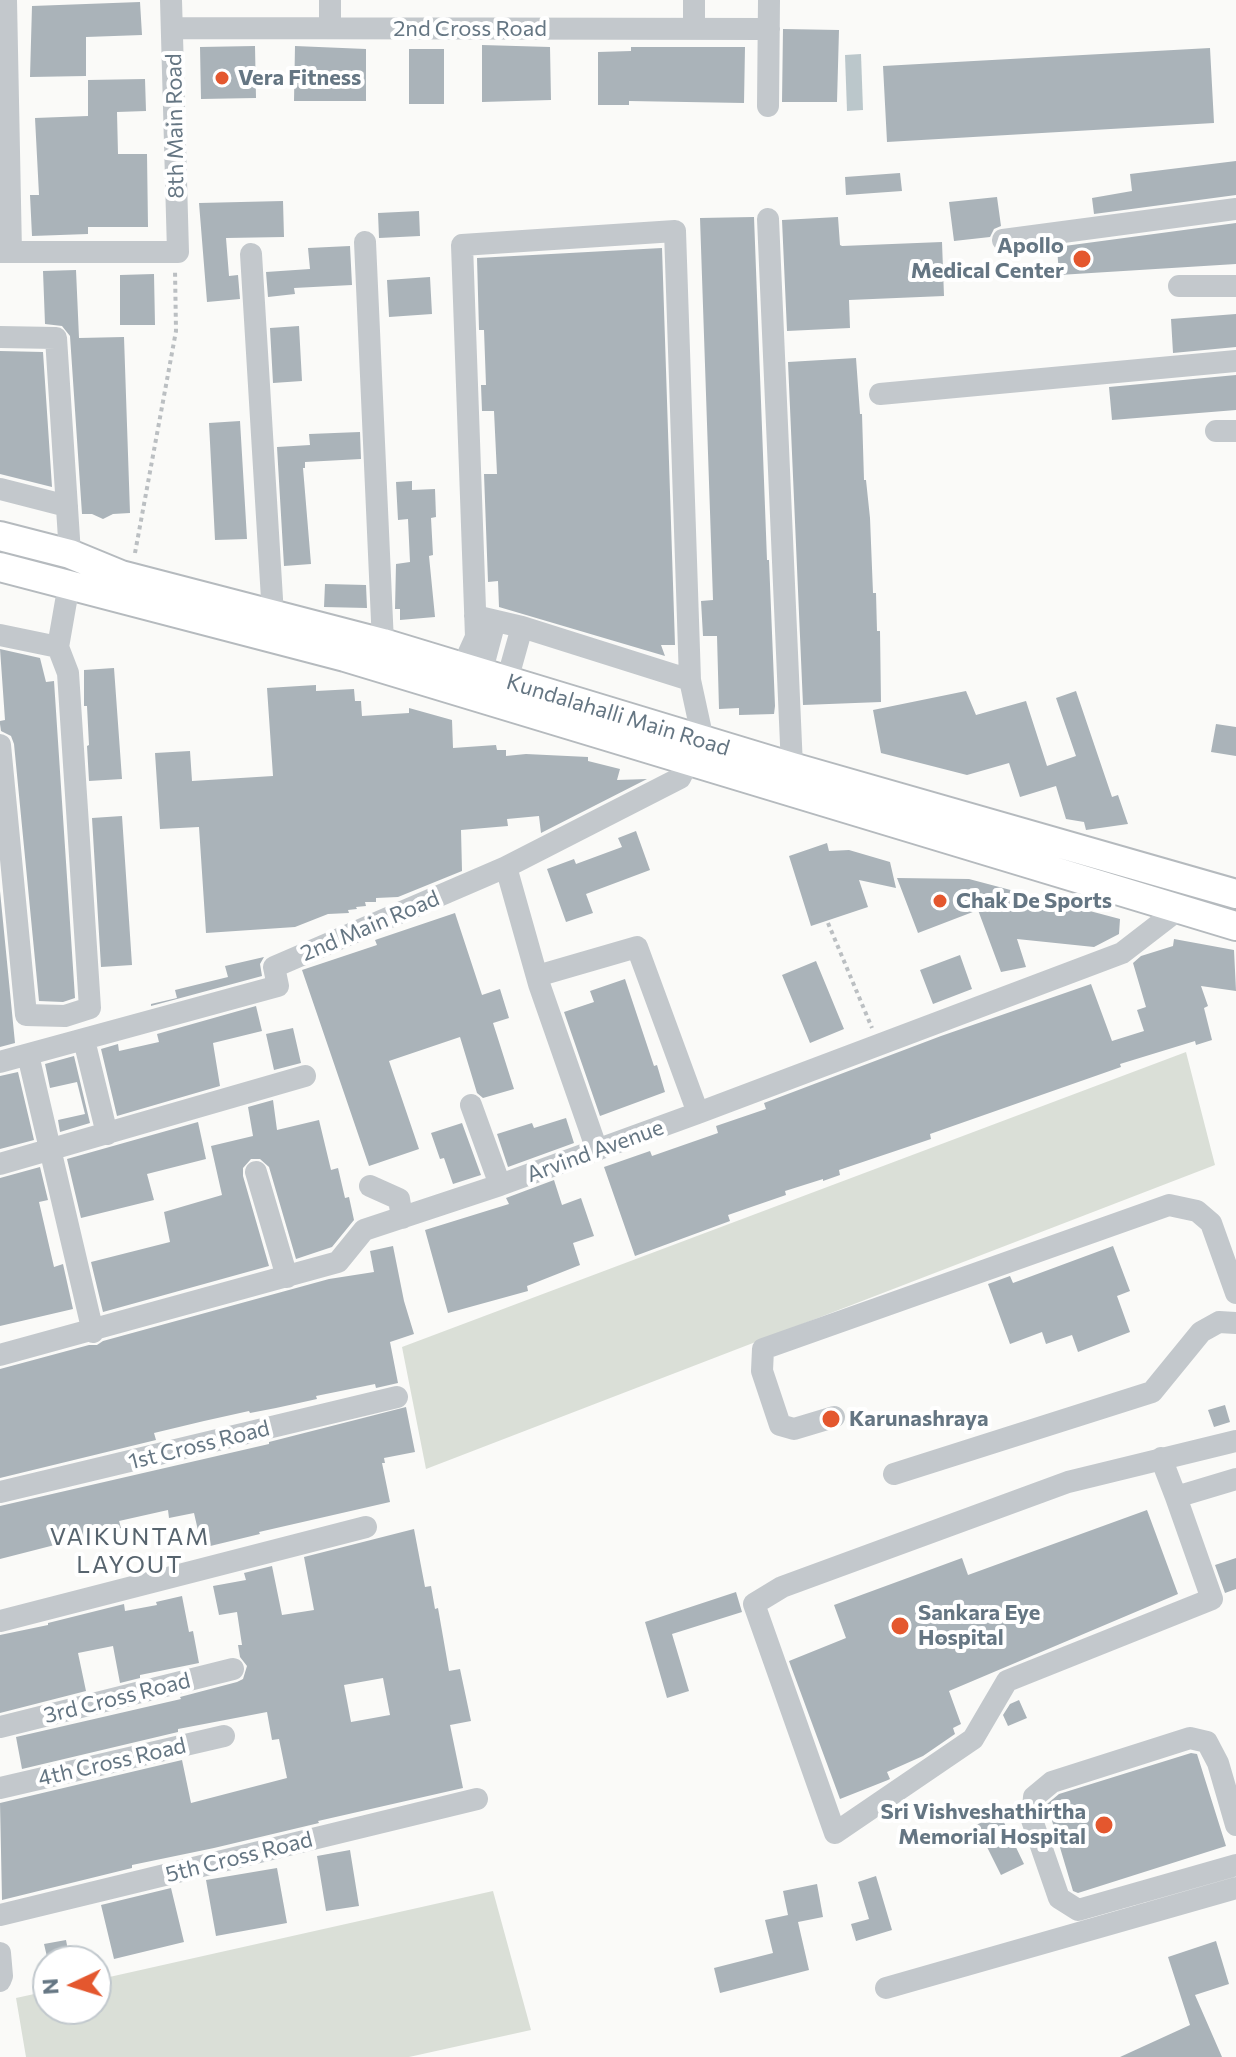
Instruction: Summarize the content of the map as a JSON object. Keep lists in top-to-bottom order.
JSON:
{
  "streets": {
    "main road": ["Kundalahalli Main Road"],
    "street": [
      "2nd Cross Road",
      "8th Main Road",
      "2nd Main Road",
      "Arvind Avenue",
      "1st Cross Road",
      "3rd Cross Road",
      "4th Cross Road",
      "5th Cross Road"
    ]
  },
  "crossings": [
    ["2nd Cross Road", "8th Main Road"],
    ["Kundalahalli Main Road", "2nd Main Road"],
    ["Kundalahalli Main Road", "Arvind Avenue"]
  ],
  "districts": ["VAIKUNTAM LAYOUT"],
  "places": [
    "Vera Fitness",
    "Apollo Medical Center",
    "Chak De Sports",
    "Karunashraya",
    "Sankara Eye Hospital",
    "Sri Vishveshathirtha Memorial Hospital"
  ],
  "north": "left"
}
